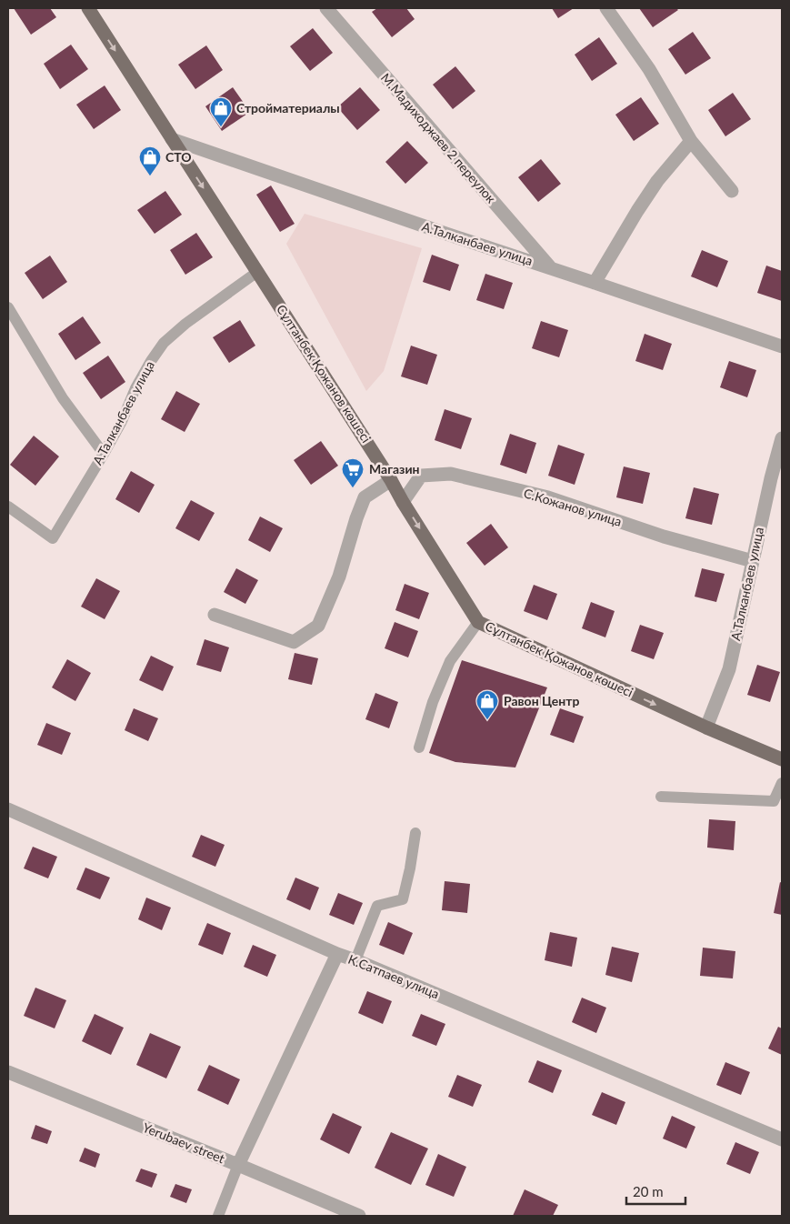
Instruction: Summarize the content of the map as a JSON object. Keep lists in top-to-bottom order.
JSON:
{
  "streets": {
    "main road": ["Сұлтанбек Қожанов көшесі"],
    "street": [
      "М.Мадиходжаев 2 переулок",
      "А.Талканбаев улица",
      "С.Кожанов улица",
      "К.Сатпаев улица",
      "Yerubaev street"
    ]
  },
  "crossings": [
    ["М.Мадиходжаев 2 переулок", "А.Талканбаев улица"],
    ["А.Талканбаев улица", "Сұлтанбек Қожанов көшесі"],
    ["А.Талканбаев улица", "С.Кожанов улица"],
    ["Сұлтанбек Қожанов көшесі", "С.Кожанов улица"]
  ],
  "one_way": ["Сұлтанбек Қожанов көшесі"],
  "places": {
    "shop": ["Стройматериалы", "СТО", "Равон Центр"],
    "supermarket": ["Магазин"]
  },
  "scale_bar": "20 m"
}
